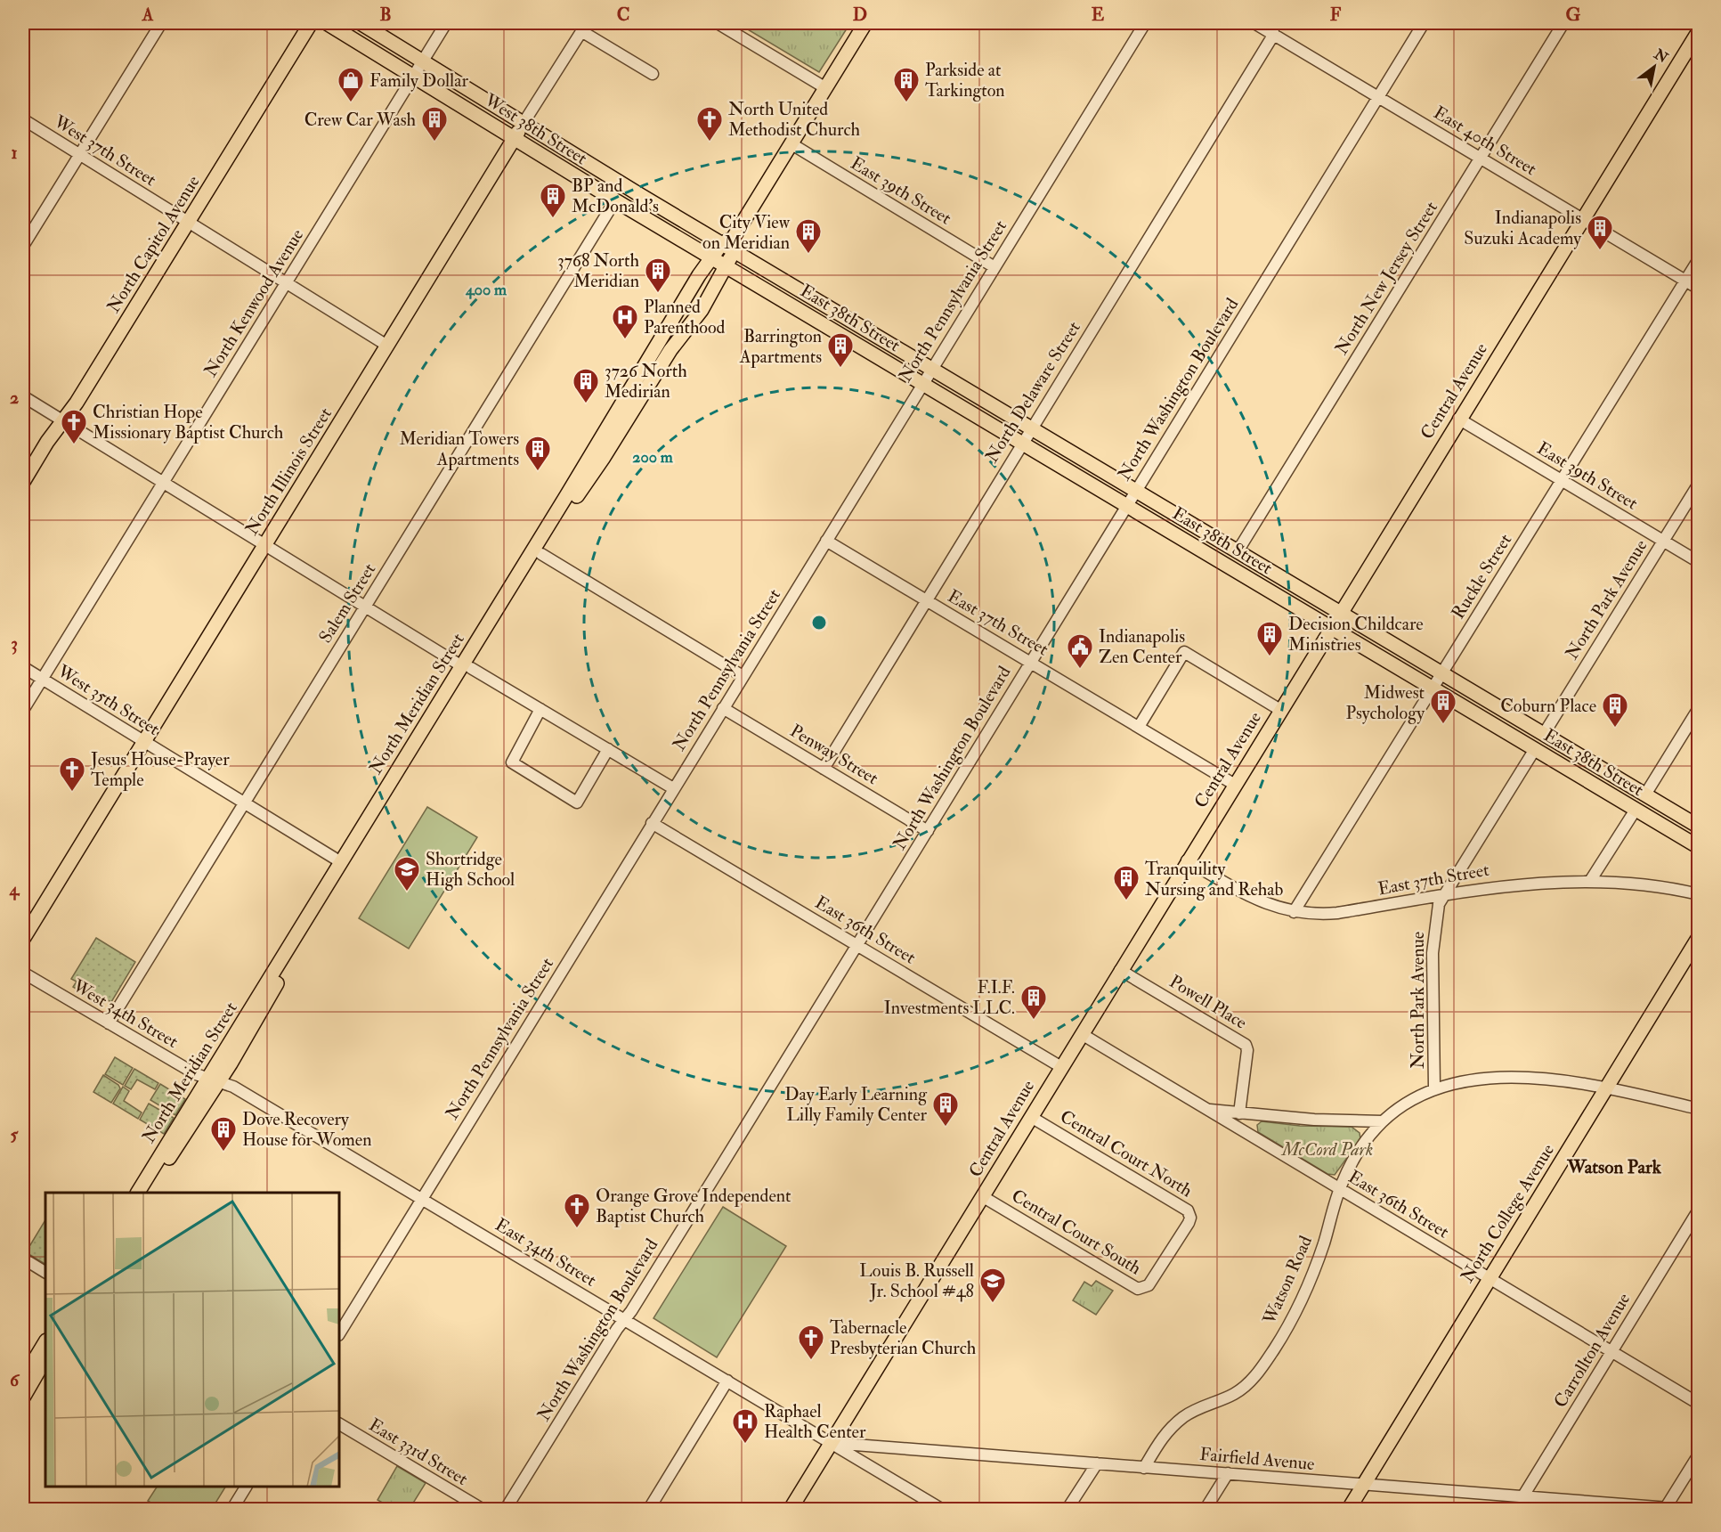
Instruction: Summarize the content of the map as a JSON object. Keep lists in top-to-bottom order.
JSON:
{
  "streets": {
    "main road": [
      "West 38th Street",
      "North Capitol Avenue",
      "East 38th Street",
      "Central Avenue",
      "North Illinois Street",
      "North Meridian Street",
      "North College Avenue"
    ],
    "street": [
      "East 40th Street",
      "West 37th Street",
      "East 39th Street",
      "North New Jersey Street",
      "North Pennsylvania Street",
      "North Kenwood Avenue",
      "North Washington Boulevard",
      "North Delaware Street",
      "Ruckle Street",
      "North Park Avenue",
      "Salem Street",
      "East 37th Street",
      "West 35th Street",
      "Penway Street",
      "East 36th Street",
      "Powell Place",
      "West 34th Street",
      "Central Court North",
      "Central Court South",
      "East 34th Street",
      "Watson Road",
      "Carrollton Avenue",
      "East 33rd Street",
      "Fairfield Avenue"
    ]
  },
  "crossings": [
    ["West 38th Street", "North Kenwood Avenue"],
    ["West 38th Street", "East 38th Street"],
    ["West 38th Street", "North Illinois Street"],
    ["West 38th Street", "Salem Street"],
    ["West 38th Street", "North Meridian Street"],
    ["East 40th Street", "North New Jersey Street"],
    ["East 40th Street", "North Washington Boulevard"],
    ["East 40th Street", "Central Avenue"],
    ["East 40th Street", "North Delaware Street"],
    ["East 40th Street", "Ruckle Street"],
    ["West 37th Street", "North Capitol Avenue"],
    ["West 37th Street", "North Kenwood Avenue"],
    ["West 37th Street", "North Illinois Street"],
    ["East 39th Street", "North Pennsylvania Street"],
    ["East 39th Street", "Central Avenue"],
    ["East 39th Street", "Ruckle Street"],
    ["East 39th Street", "North Park Avenue"],
    ["East 39th Street", "North Meridian Street"],
    ["North New Jersey Street", "East 38th Street"],
    ["North Pennsylvania Street", "East 38th Street"],
    ["North Pennsylvania Street", "East 37th Street"],
    ["North Pennsylvania Street", "Penway Street"],
    ["North Pennsylvania Street", "East 36th Street"],
    ["North Pennsylvania Street", "East 34th Street"],
    ["North Kenwood Avenue", "West 35th Street"],
    ["East 38th Street", "North Washington Boulevard"],
    ["East 38th Street", "Central Avenue"],
    ["East 38th Street", "North Delaware Street"],
    ["East 38th Street", "Ruckle Street"],
    ["East 38th Street", "North Park Avenue"],
    ["East 38th Street", "North Meridian Street"],
    ["North Washington Boulevard", "East 37th Street"],
    ["North Washington Boulevard", "Penway Street"],
    ["North Washington Boulevard", "East 36th Street"],
    ["North Washington Boulevard", "East 34th Street"],
    ["Central Avenue", "East 37th Street"],
    ["Central Avenue", "East 36th Street"],
    ["Central Avenue", "Powell Place"],
    ["Central Avenue", "Central Court North"],
    ["Central Avenue", "Central Court South"],
    ["Central Avenue", "East 34th Street"],
    ["Central Avenue", "Fairfield Avenue"],
    ["North Delaware Street", "East 37th Street"],
    ["North Delaware Street", "Penway Street"],
    ["North Illinois Street", "West 35th Street"],
    ["Ruckle Street", "East 37th Street"],
    ["North Park Avenue", "East 37th Street"],
    ["North Park Avenue", "Watson Road"],
    ["Salem Street", "West 35th Street"],
    ["Salem Street", "West 34th Street"],
    ["West 35th Street", "North Meridian Street"],
    ["North Meridian Street", "West 34th Street"],
    ["North Meridian Street", "East 34th Street"],
    ["East 36th Street", "North College Avenue"],
    ["East 36th Street", "Watson Road"],
    ["East 36th Street", "Carrollton Avenue"],
    ["West 34th Street", "East 34th Street"],
    ["Central Court North", "Central Court South"],
    ["North College Avenue", "Watson Road"],
    ["North College Avenue", "Fairfield Avenue"],
    ["East 34th Street", "Fairfield Avenue"],
    ["Watson Road", "Fairfield Avenue"],
    ["Carrollton Avenue", "Fairfield Avenue"]
  ],
  "districts": ["Watson Park"],
  "parks": ["McCord Park"],
  "places": {
    "shop": ["Family Dollar"],
    "building": [
      "Parkside at Tarkington",
      "Crew Car Wash",
      "BP and McDonald's",
      "Indianapolis Suzuki Academy",
      "City View on Meridian",
      "3768 North Meridian",
      "Barrington Apartments",
      "3726 North Medirian",
      "Meridian Towers Apartments",
      "Decision Childcare Ministries",
      "Midwest Psychology",
      "Coburn Place",
      "Tranquility Nursing and Rehab",
      "F.I.F. Investments LLC.",
      "Day Early Learning Lilly Family Center",
      "Dove Recovery House for Women"
    ],
    "church": [
      "North United Methodist Church",
      "Christian Hope Missionary Baptist Church",
      "Jesus House-Prayer Temple",
      "Orange Grove Independent Baptist Church",
      "Tabernacle Presbyterian Church"
    ],
    "hospital": ["Planned Parenthood", "Raphael Health Center"],
    "public building": ["Indianapolis Zen Center"],
    "school or university": ["Shortridge High School", "Louis B. Russell Jr. School #48"]
  },
  "north": "top right",
  "grid": {
    "columns": [
      "A",
      "B",
      "C",
      "D",
      "E",
      "F",
      "G"
    ],
    "rows": [
      "1",
      "2",
      "3",
      "4",
      "5",
      "6"
    ]
  },
  "rings": ["400 m", "200 m"]
}
